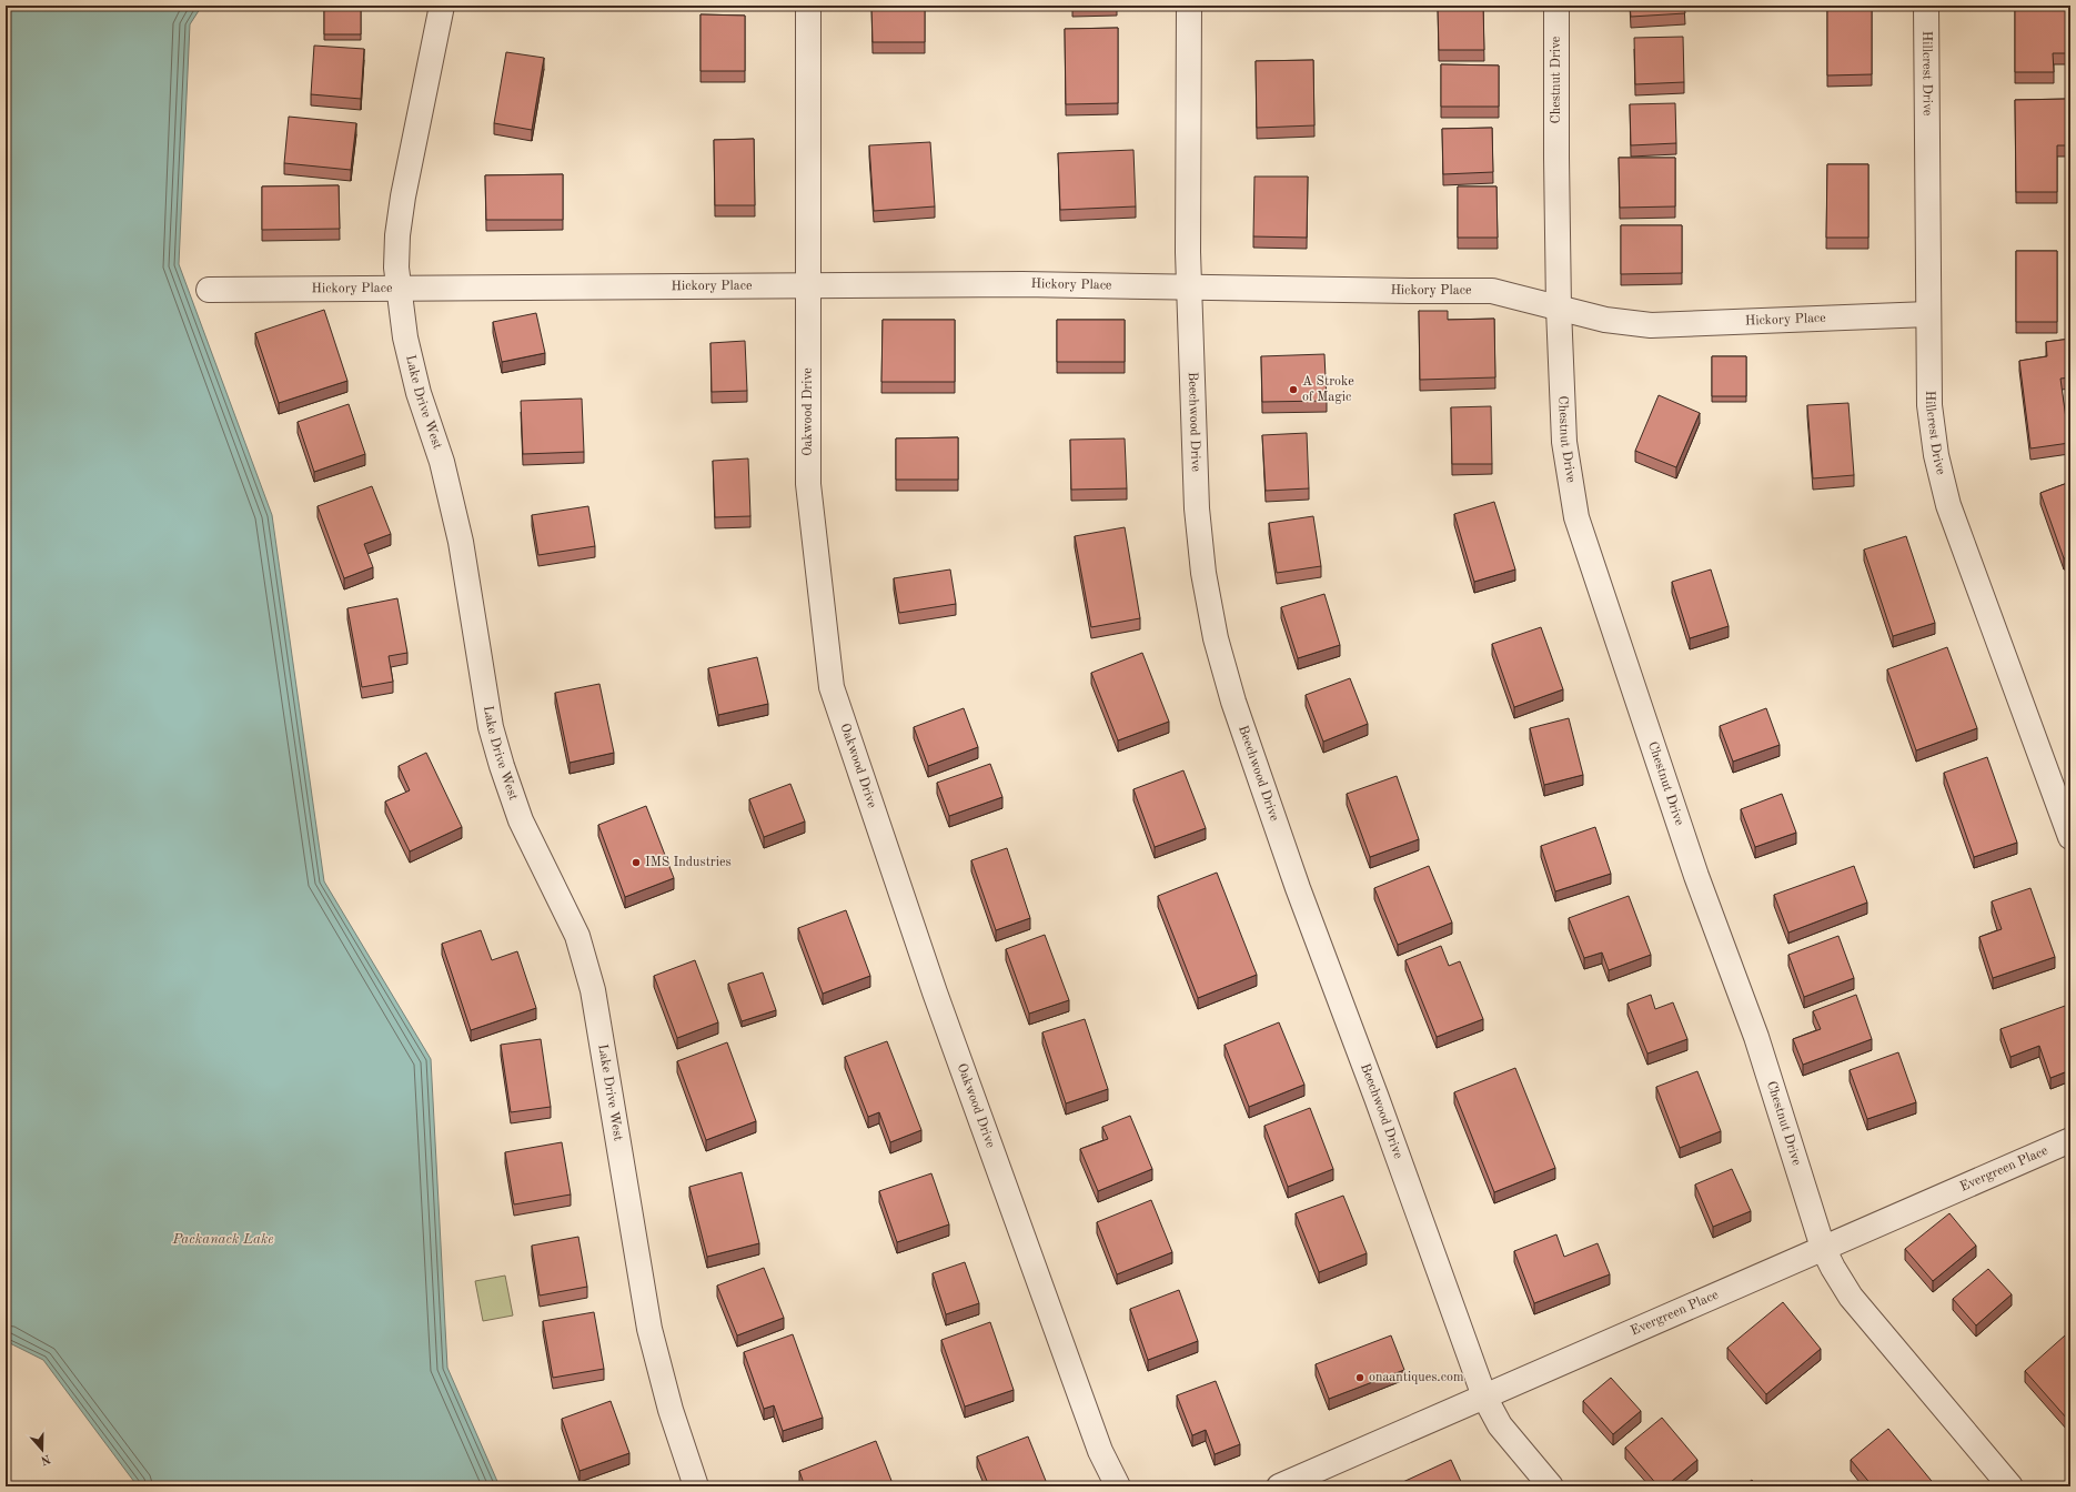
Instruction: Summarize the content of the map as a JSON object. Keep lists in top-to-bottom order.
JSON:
{
  "streets": {
    "street": [
      "Hillcrest Drive",
      "Chestnut Drive",
      "Hickory Place",
      "Lake Drive West",
      "Oakwood Drive",
      "Beechwood Drive",
      "Evergreen Place"
    ]
  },
  "crossings": [
    ["Hillcrest Drive", "Hickory Place"],
    ["Chestnut Drive", "Hickory Place"],
    ["Chestnut Drive", "Evergreen Place"],
    ["Hickory Place", "Lake Drive West"],
    ["Hickory Place", "Oakwood Drive"],
    ["Hickory Place", "Beechwood Drive"],
    ["Beechwood Drive", "Evergreen Place"]
  ],
  "water": ["Packanack Lake"],
  "places": ["A Stroke of Magic", "IMS Industries", "onaantiques.com"],
  "north": "bottom"
}
